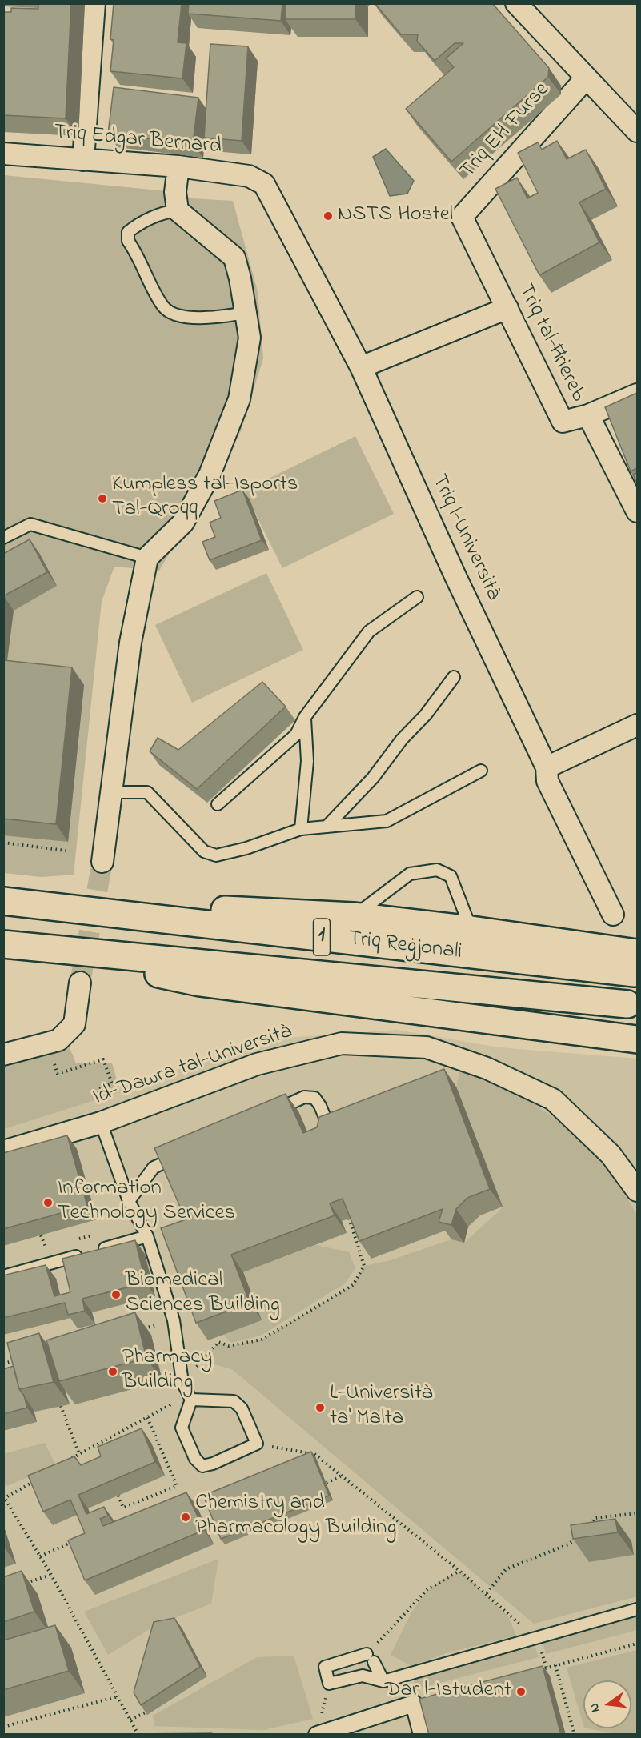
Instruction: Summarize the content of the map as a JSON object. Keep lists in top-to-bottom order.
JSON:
{
  "streets": {
    "highway": ["1", "Triq Reġjonali"],
    "street": [
      "Triq EH Furse",
      "Triq Edgar Bernard",
      "Triq tal-Ħriereb",
      "Triq l-Università",
      "Id-Dawra tal-Università"
    ]
  },
  "crossings": [
    ["Triq EH Furse", "Triq tal-Ħriereb"],
    ["Triq Edgar Bernard", "Triq l-Università"]
  ],
  "places": [
    "NSTS Hostel",
    "Kumpless tal-Isports Tal-Qroqq",
    "Information Technology Services",
    "Biomedical Sciences Building",
    "Pharmacy Building",
    "L-Università ta' Malta",
    "Chemistry and Pharmacology Building",
    "Dar l-Istudent"
  ],
  "north": "left"
}
